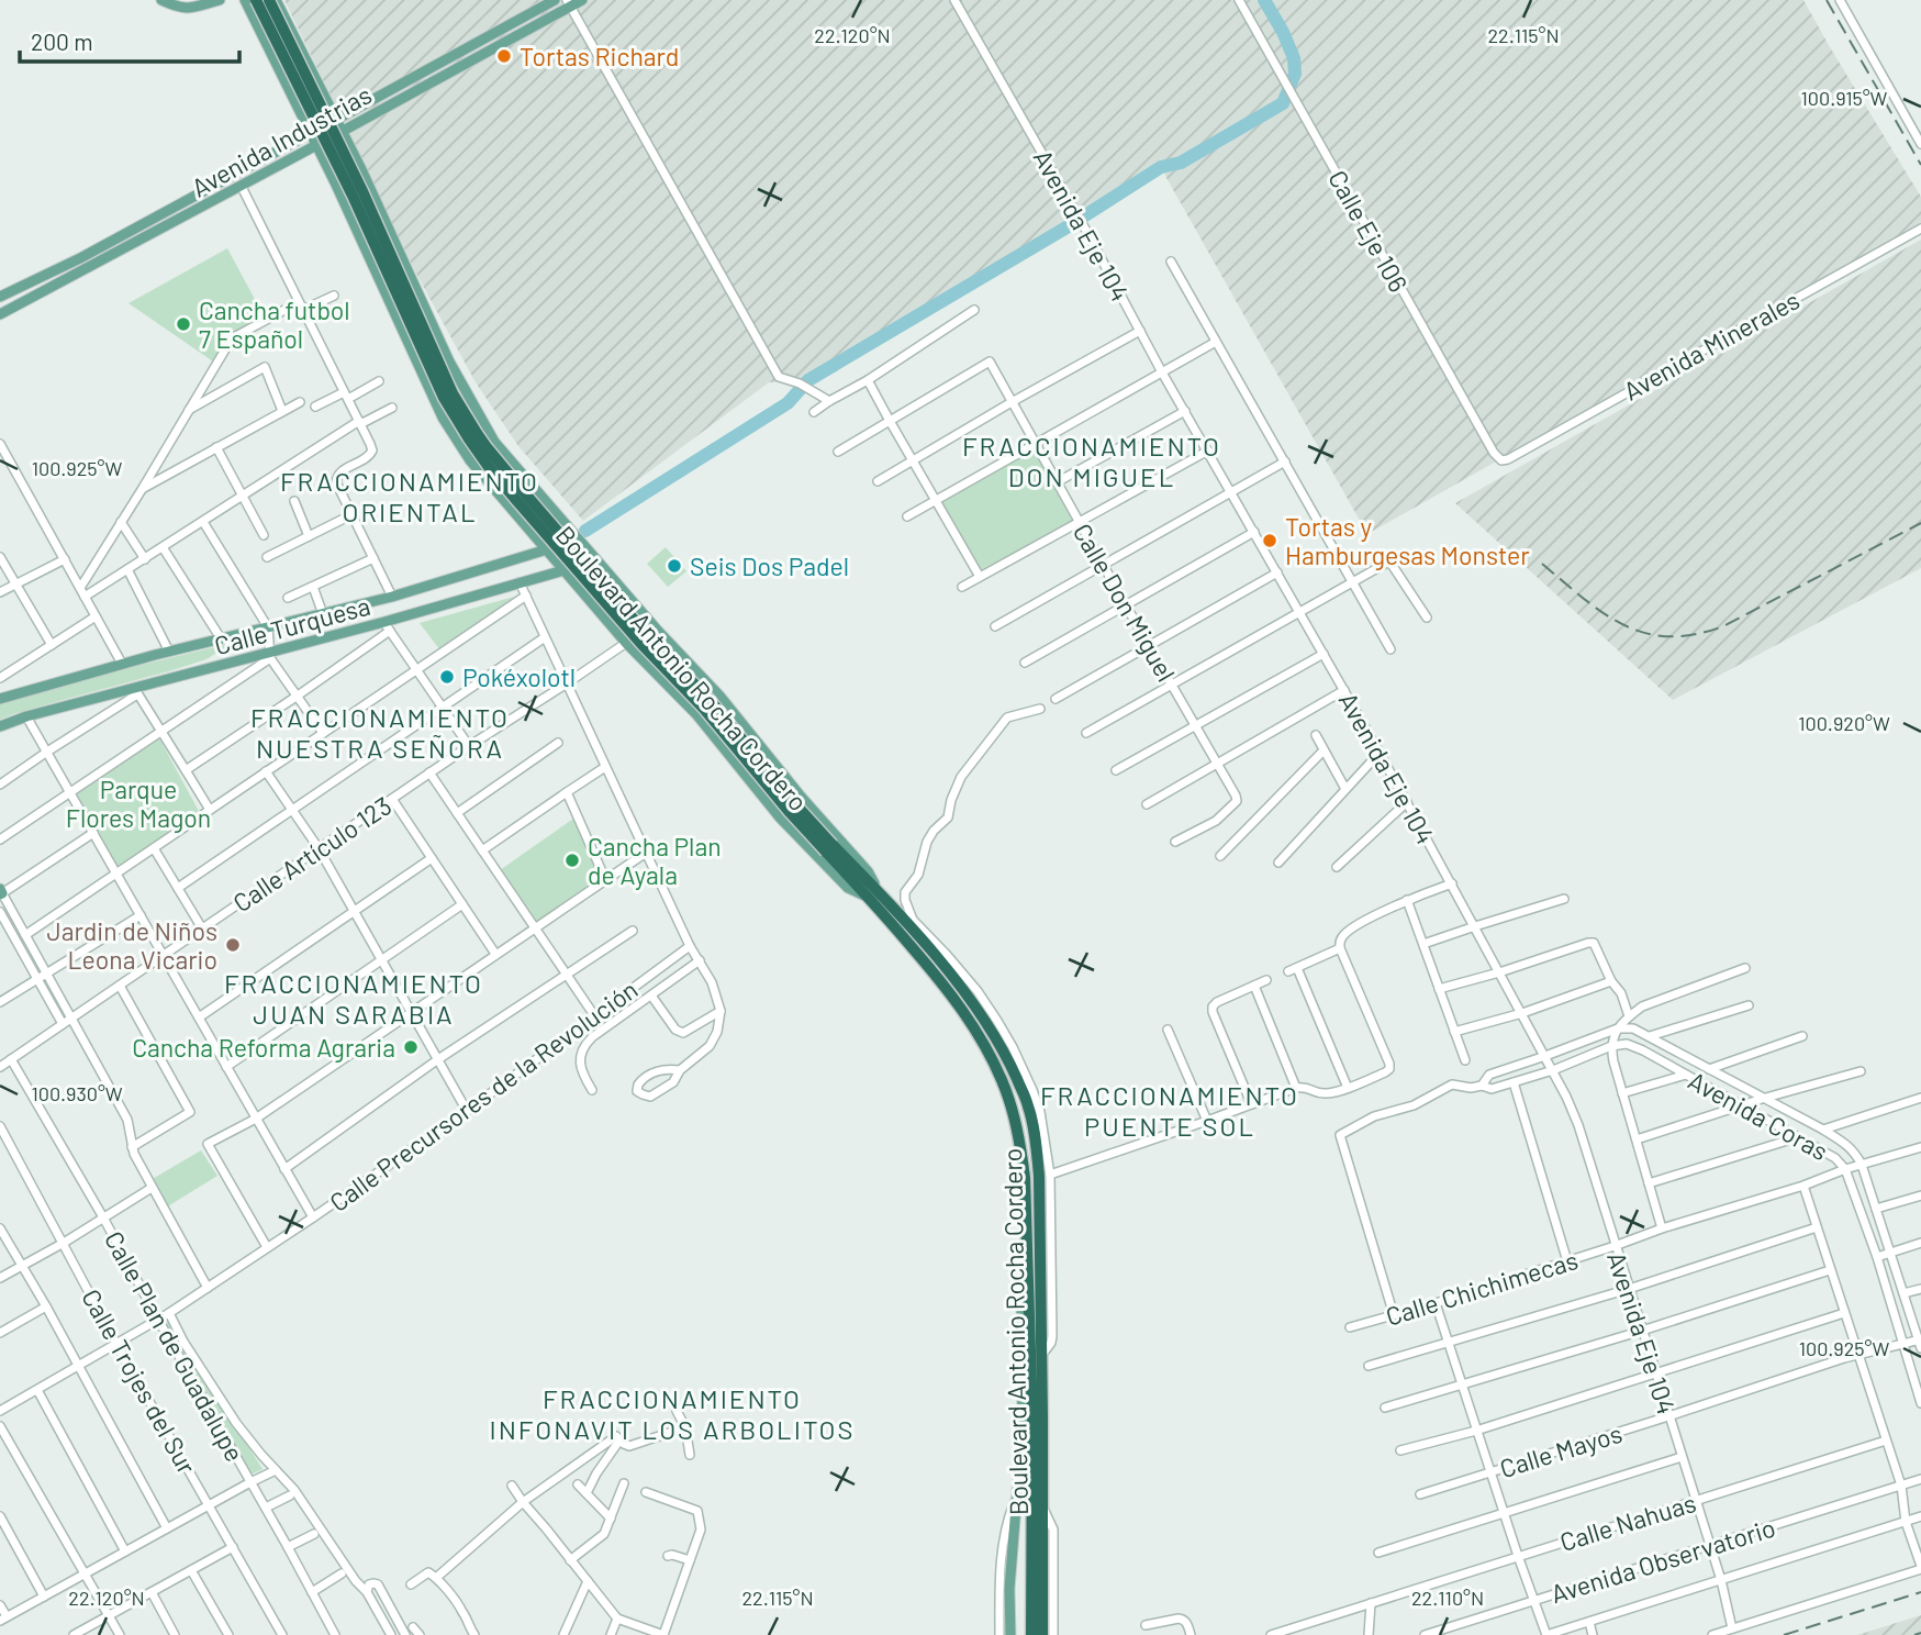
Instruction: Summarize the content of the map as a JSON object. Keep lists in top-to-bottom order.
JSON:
{
  "streets": {
    "highway": ["Boulevard Antonio Rocha Cordero"],
    "main road": ["Avenida Industrias", "Calle Turquesa"],
    "street": [
      "Avenida Eje 104",
      "Calle Eje 106",
      "Avenida Minerales",
      "Calle Don Miguel",
      "Calle Artículo 123",
      "Calle Precursores de la Revolución",
      "Avenida Coras",
      "Calle Chichimecas",
      "Calle Plan de Guadalupe",
      "Calle Trojes del Sur",
      "Calle Mayos",
      "Calle Nahuas",
      "Avenida Observatorio"
    ]
  },
  "crossings": [
    ["Avenida Industrias", "Boulevard Antonio Rocha Cordero"],
    ["Avenida Eje 104", "Calle Chichimecas"],
    ["Avenida Eje 104", "Calle Mayos"],
    ["Avenida Eje 104", "Calle Nahuas"],
    ["Avenida Eje 104", "Avenida Observatorio"],
    ["Calle Eje 106", "Avenida Minerales"],
    ["Calle Turquesa", "Boulevard Antonio Rocha Cordero"],
    ["Boulevard Antonio Rocha Cordero", "Calle Artículo 123"],
    ["Calle Artículo 123", "Calle Plan de Guadalupe"],
    ["Calle Precursores de la Revolución", "Calle Plan de Guadalupe"],
    ["Calle Precursores de la Revolución", "Calle Trojes del Sur"],
    ["Avenida Coras", "Calle Chichimecas"],
    ["Avenida Coras", "Calle Mayos"]
  ],
  "districts": [
    "FRACCIONAMIENTO DON MIGUEL",
    "FRACCIONAMIENTO ORIENTAL",
    "FRACCIONAMIENTO NUESTRA SEÑORA",
    "FRACCIONAMIENTO JUAN SARABIA",
    "FRACCIONAMIENTO PUENTE SOL",
    "FRACCIONAMIENTO INFONAVIT LOS ARBOLITOS"
  ],
  "parks": ["Parque Flores Magon"],
  "places": [
    "Tortas Richard",
    "Cancha futbol 7 Español",
    "Tortas y Hamburgesas Monster",
    "Seis Dos Padel",
    "Pokéxolotl",
    "Cancha Plan de Ayala",
    "Jardin de Niños Leona Vicario",
    "Cancha Reforma Agraria"
  ],
  "scale_bar": "200 m",
  "coordinates": [
    "22.120°N",
    "22.115°N",
    "100.915°W",
    "100.925°W",
    "100.920°W",
    "100.930°W",
    "22.110°N"
  ]
}
